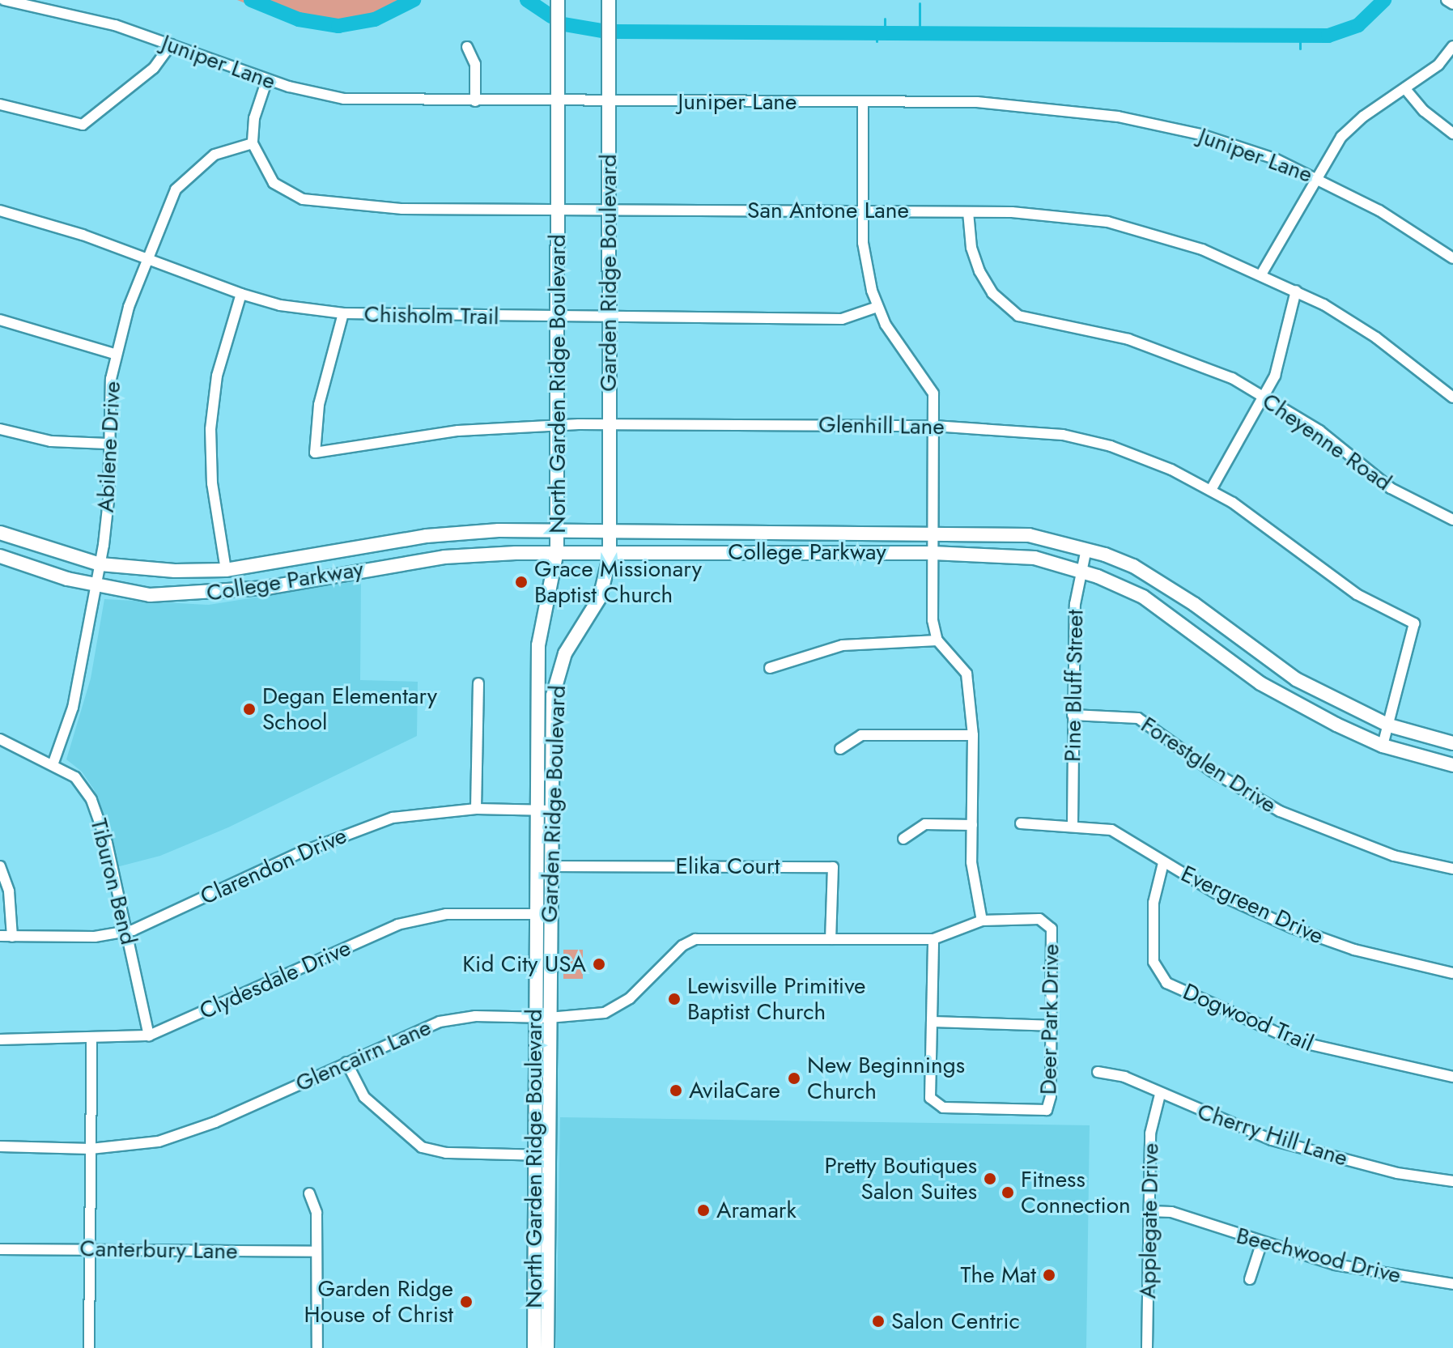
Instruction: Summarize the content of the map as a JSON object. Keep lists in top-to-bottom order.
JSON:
{
  "streets": {
    "main road": ["Garden Ridge Boulevard", "North Garden Ridge Boulevard", "College Parkway"],
    "street": [
      "Juniper Lane",
      "San Antone Lane",
      "Chisholm Trail",
      "Glenhill Lane",
      "Cheyenne Road",
      "Abilene Drive",
      "Pine Bluff Street",
      "Forestglen Drive",
      "Clarendon Drive",
      "Elika Court",
      "Tiburon Bend",
      "Evergreen Drive",
      "Clydesdale Drive",
      "Dogwood Trail",
      "Deer Park Drive",
      "Glencairn Lane",
      "Cherry Hill Lane",
      "Applegate Drive",
      "Canterbury Lane",
      "Beechwood Drive"
    ]
  },
  "crossings": [
    ["Juniper Lane", "Garden Ridge Boulevard"],
    ["Juniper Lane", "North Garden Ridge Boulevard"],
    ["San Antone Lane", "Garden Ridge Boulevard"],
    ["San Antone Lane", "North Garden Ridge Boulevard"],
    ["San Antone Lane", "Cheyenne Road"],
    ["San Antone Lane", "Abilene Drive"],
    ["Garden Ridge Boulevard", "Chisholm Trail"],
    ["Garden Ridge Boulevard", "Glenhill Lane"],
    ["Garden Ridge Boulevard", "College Parkway"],
    ["Garden Ridge Boulevard", "Clarendon Drive"],
    ["Garden Ridge Boulevard", "Elika Court"],
    ["Garden Ridge Boulevard", "Clydesdale Drive"],
    ["Garden Ridge Boulevard", "Glencairn Lane"],
    ["Chisholm Trail", "North Garden Ridge Boulevard"],
    ["Chisholm Trail", "Glenhill Lane"],
    ["Chisholm Trail", "Abilene Drive"],
    ["North Garden Ridge Boulevard", "Glenhill Lane"],
    ["North Garden Ridge Boulevard", "College Parkway"],
    ["North Garden Ridge Boulevard", "Clarendon Drive"],
    ["North Garden Ridge Boulevard", "Clydesdale Drive"],
    ["North Garden Ridge Boulevard", "Glencairn Lane"],
    ["Glenhill Lane", "College Parkway"],
    ["Abilene Drive", "College Parkway"],
    ["Abilene Drive", "Tiburon Bend"],
    ["College Parkway", "Pine Bluff Street"],
    ["Pine Bluff Street", "Forestglen Drive"],
    ["Pine Bluff Street", "Evergreen Drive"],
    ["Clarendon Drive", "Tiburon Bend"],
    ["Elika Court", "Glencairn Lane"],
    ["Tiburon Bend", "Clydesdale Drive"],
    ["Evergreen Drive", "Dogwood Trail"],
    ["Deer Park Drive", "Glencairn Lane"],
    ["Cherry Hill Lane", "Applegate Drive"],
    ["Applegate Drive", "Beechwood Drive"]
  ],
  "places": [
    "Grace Missionary Baptist Church",
    "Degan Elementary School",
    "Kid City USA",
    "Lewisville Primitive Baptist Church",
    "New Beginnings Church",
    "AvilaCare",
    "Pretty Boutiques Salon Suites",
    "Fitness Connection",
    "Aramark",
    "The Mat",
    "Garden Ridge House of Christ",
    "Salon Centric"
  ]
}
